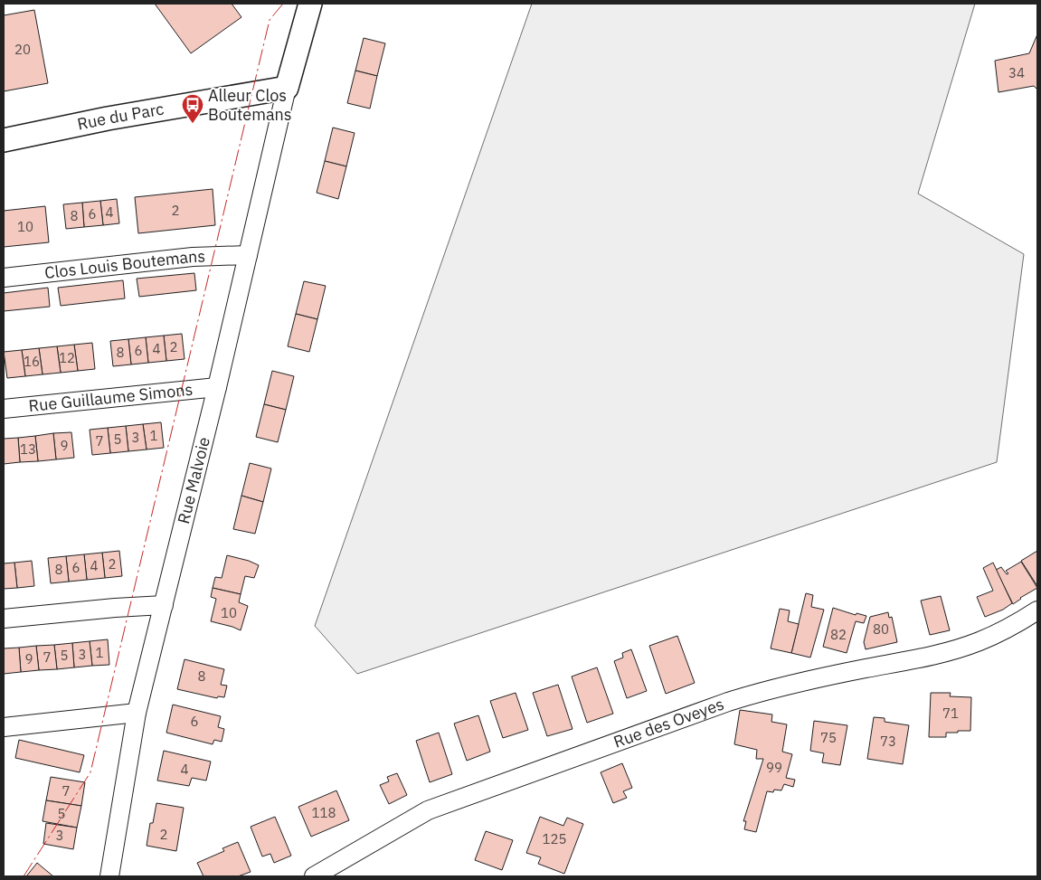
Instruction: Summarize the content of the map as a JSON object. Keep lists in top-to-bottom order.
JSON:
{
  "streets": {
    "street": [
      "Rue du Parc",
      "Clos Louis Boutemans",
      "Rue Guillaume Simons",
      "Rue Malvoie",
      "Rue des Oveyes"
    ]
  },
  "crossings": [
    ["Rue du Parc", "Rue Malvoie"],
    ["Clos Louis Boutemans", "Rue Malvoie"],
    ["Rue Guillaume Simons", "Rue Malvoie"]
  ],
  "places": {
    "bus stop": ["Alleur Clos Boutemans"]
  },
  "house_numbers": [
    "20",
    "34",
    "2",
    "4",
    "6",
    "8",
    "10",
    "2",
    "4",
    "6",
    "8",
    "12",
    "16",
    "1",
    "3",
    "5",
    "7",
    "9",
    "13",
    "2",
    "4",
    "6",
    "8",
    "10",
    "80",
    "82",
    "1",
    "3",
    "5",
    "7",
    "9",
    "8",
    "71",
    "6",
    "75",
    "73",
    "99",
    "4",
    "7",
    "118",
    "5",
    "2",
    "3",
    "125"
  ]
}
